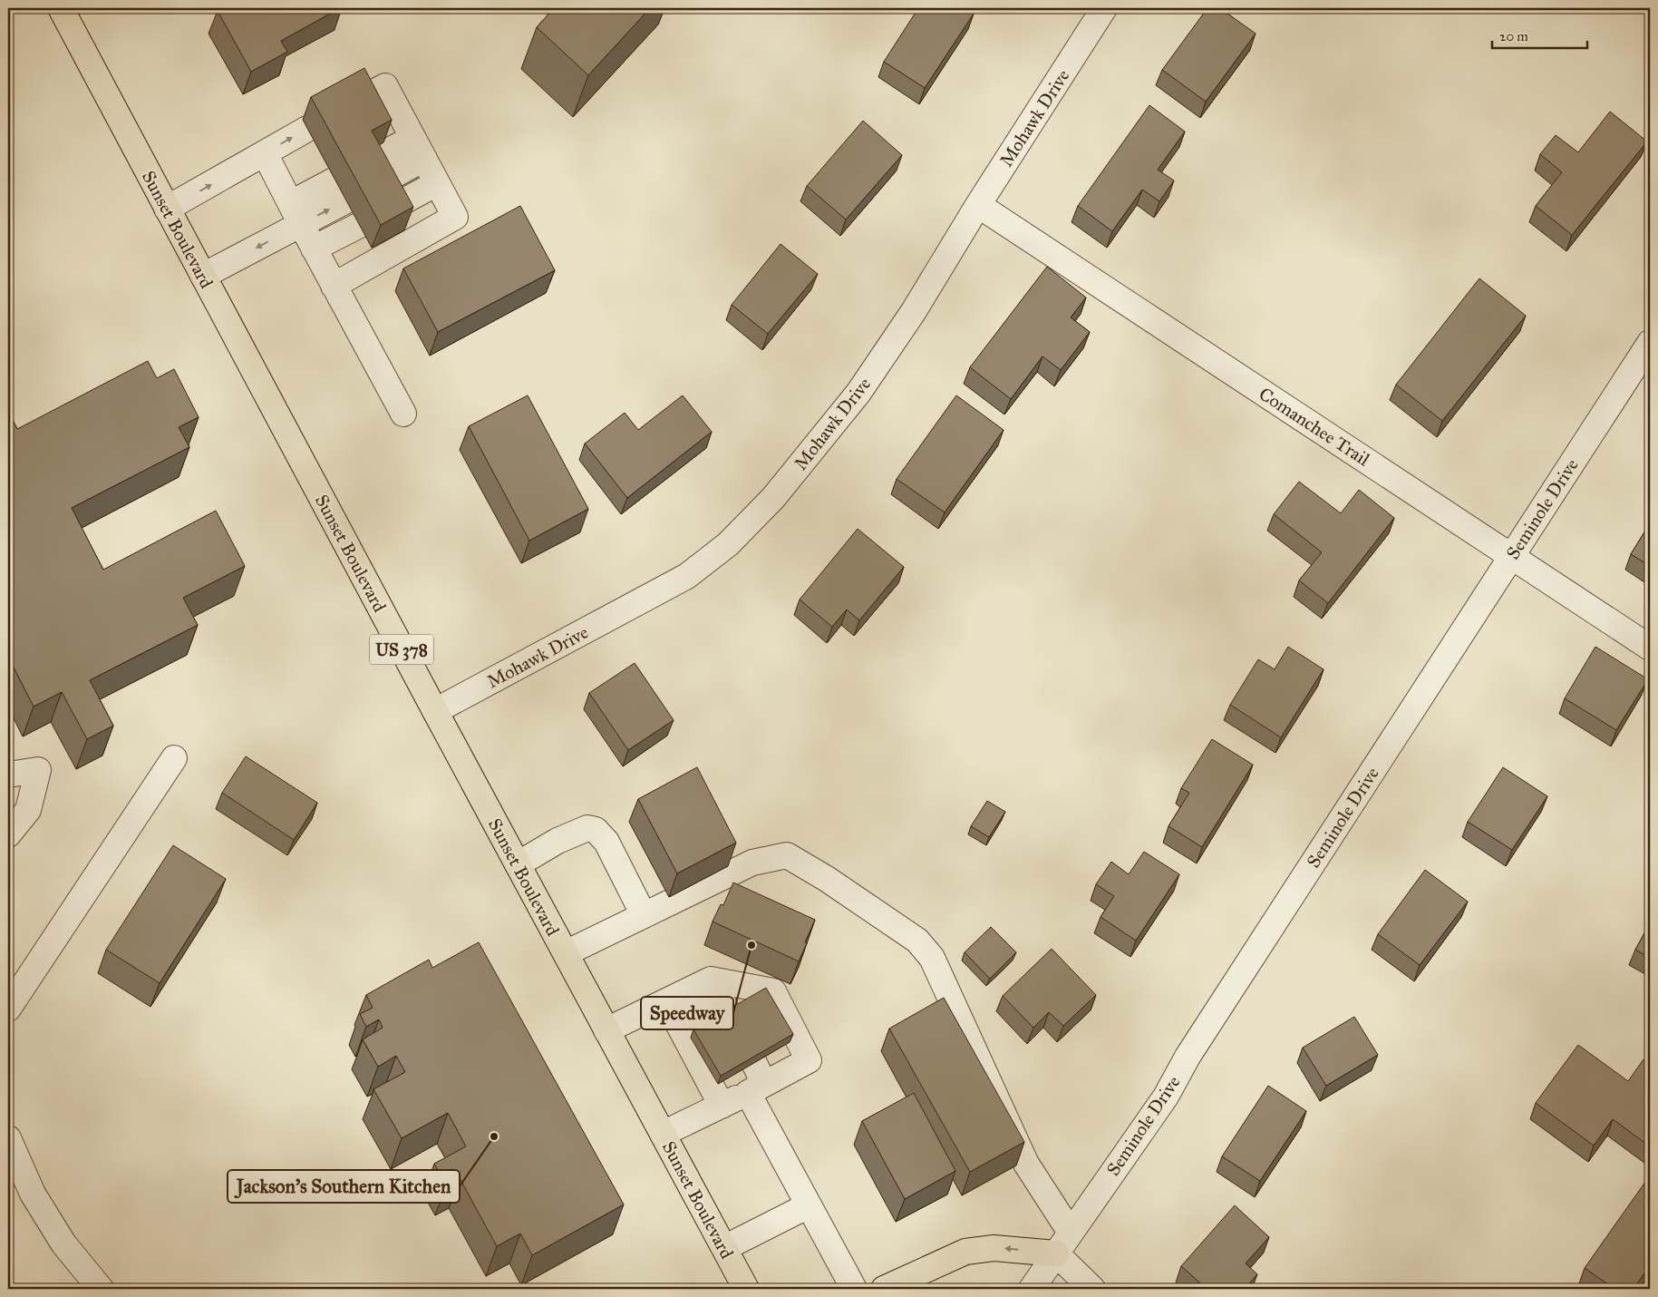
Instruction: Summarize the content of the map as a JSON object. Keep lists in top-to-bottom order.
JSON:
{
  "streets": {
    "main road": ["Sunset Boulevard", "US 378"],
    "street": ["Mohawk Drive", "Comanchee Trail", "Seminole Drive"]
  },
  "crossings": [
    ["Mohawk Drive", "Sunset Boulevard"],
    ["Mohawk Drive", "Comanchee Trail"],
    ["Comanchee Trail", "Seminole Drive"]
  ],
  "places": ["Speedway", "Jackson's Southern Kitchen"],
  "scale_bar": "20 m"
}
